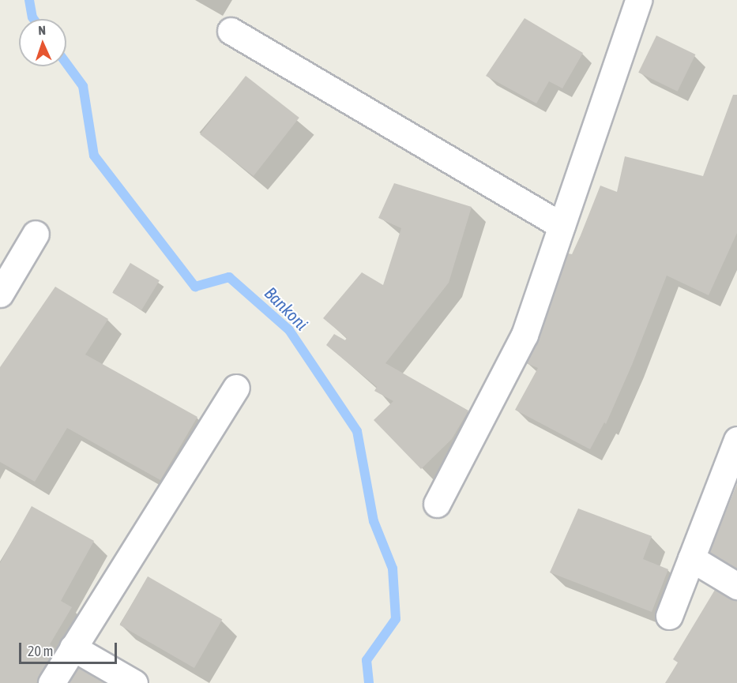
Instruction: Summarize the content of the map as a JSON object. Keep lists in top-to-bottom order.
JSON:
{
  "water": ["Bankoni"],
  "scale_bar": "20 m",
  "north": "top"
}
